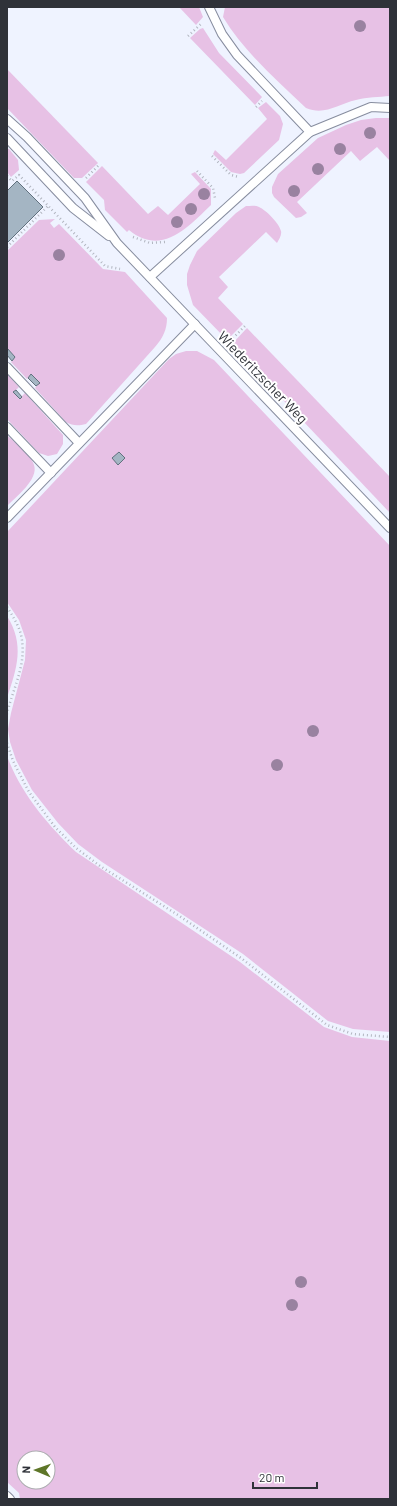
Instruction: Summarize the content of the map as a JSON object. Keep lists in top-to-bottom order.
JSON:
{
  "streets": {
    "lane": ["Wiederitzscher Weg"]
  },
  "scale_bar": "20 m",
  "north": "left"
}
